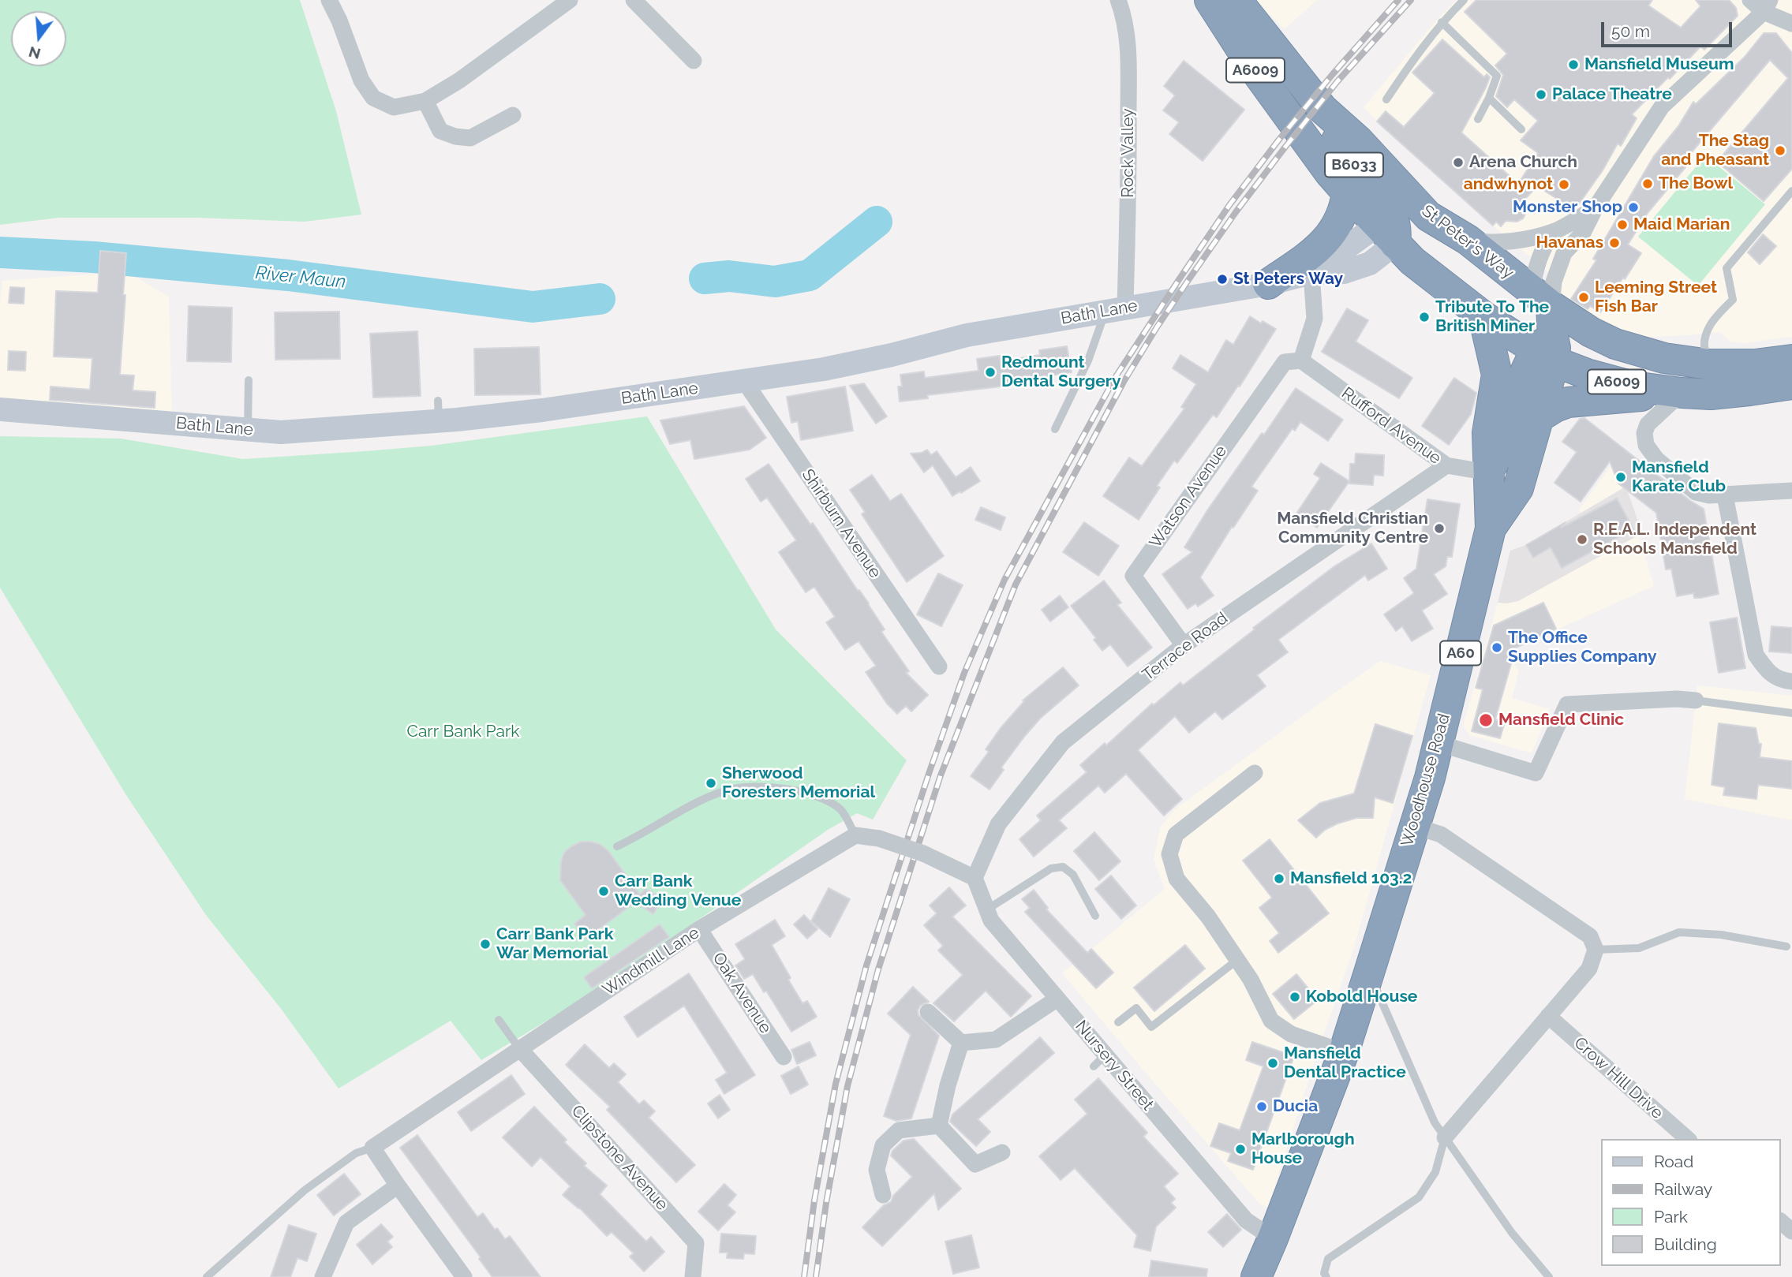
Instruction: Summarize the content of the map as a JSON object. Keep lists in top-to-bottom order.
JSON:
{
  "streets": {
    "highway": [
      "A6009",
      "B6033",
      "St Peter's Way",
      "A60",
      "Woodhouse Road"
    ],
    "main road": ["Bath Lane"],
    "street": [
      "Rock Valley",
      "Rufford Avenue",
      "Watson Avenue",
      "Shirburn Avenue",
      "Terrace Road",
      "Windmill Lane",
      "Oak Avenue",
      "Nursery Street",
      "Crow Hill Drive",
      "Clipstone Avenue"
    ]
  },
  "crossings": [
    ["A6009", "St Peter's Way"],
    ["A6009", "Woodhouse Road"],
    ["Rock Valley", "Bath Lane"],
    ["B6033", "St Peter's Way"],
    ["B6033", "Bath Lane"],
    ["St Peter's Way", "Bath Lane"],
    ["St Peter's Way", "Woodhouse Road"],
    ["Bath Lane", "Shirburn Avenue"],
    ["Rufford Avenue", "Watson Avenue"],
    ["Rufford Avenue", "Terrace Road"],
    ["Rufford Avenue", "Woodhouse Road"],
    ["Watson Avenue", "Terrace Road"],
    ["Terrace Road", "Nursery Street"],
    ["Woodhouse Road", "Nursery Street"],
    ["Windmill Lane", "Oak Avenue"],
    ["Windmill Lane", "Clipstone Avenue"]
  ],
  "water": ["River Maun"],
  "parks": ["Carr Bank Park"],
  "places": [
    "Mansfield Museum",
    "Palace Theatre",
    "The Stag and Pheasant",
    "Arena Church",
    "The Bowl",
    "andwhynot",
    "Monster Shop",
    "Maid Marian",
    "Havanas",
    "St Peters Way",
    "Leeming Street Fish Bar",
    "Tribute To The British Miner",
    "Redmount Dental Surgery",
    "Mansfield Karate Club",
    "Mansfield Christian Community Centre",
    "R.E.A.L. Independent Schools Mansfield",
    "The Office Supplies Company",
    "Mansfield Clinic",
    "Sherwood Foresters Memorial",
    "Mansfield 103.2",
    "Carr Bank Wedding Venue",
    "Carr Bank Park War Memorial",
    "Kobold House",
    "Mansfield Dental Practice",
    "Ducia",
    "Marlborough House"
  ],
  "legend": [
    "Road",
    "Railway",
    "Park",
    "Building"
  ],
  "scale_bar": "50 m",
  "north": "bottom"
}
